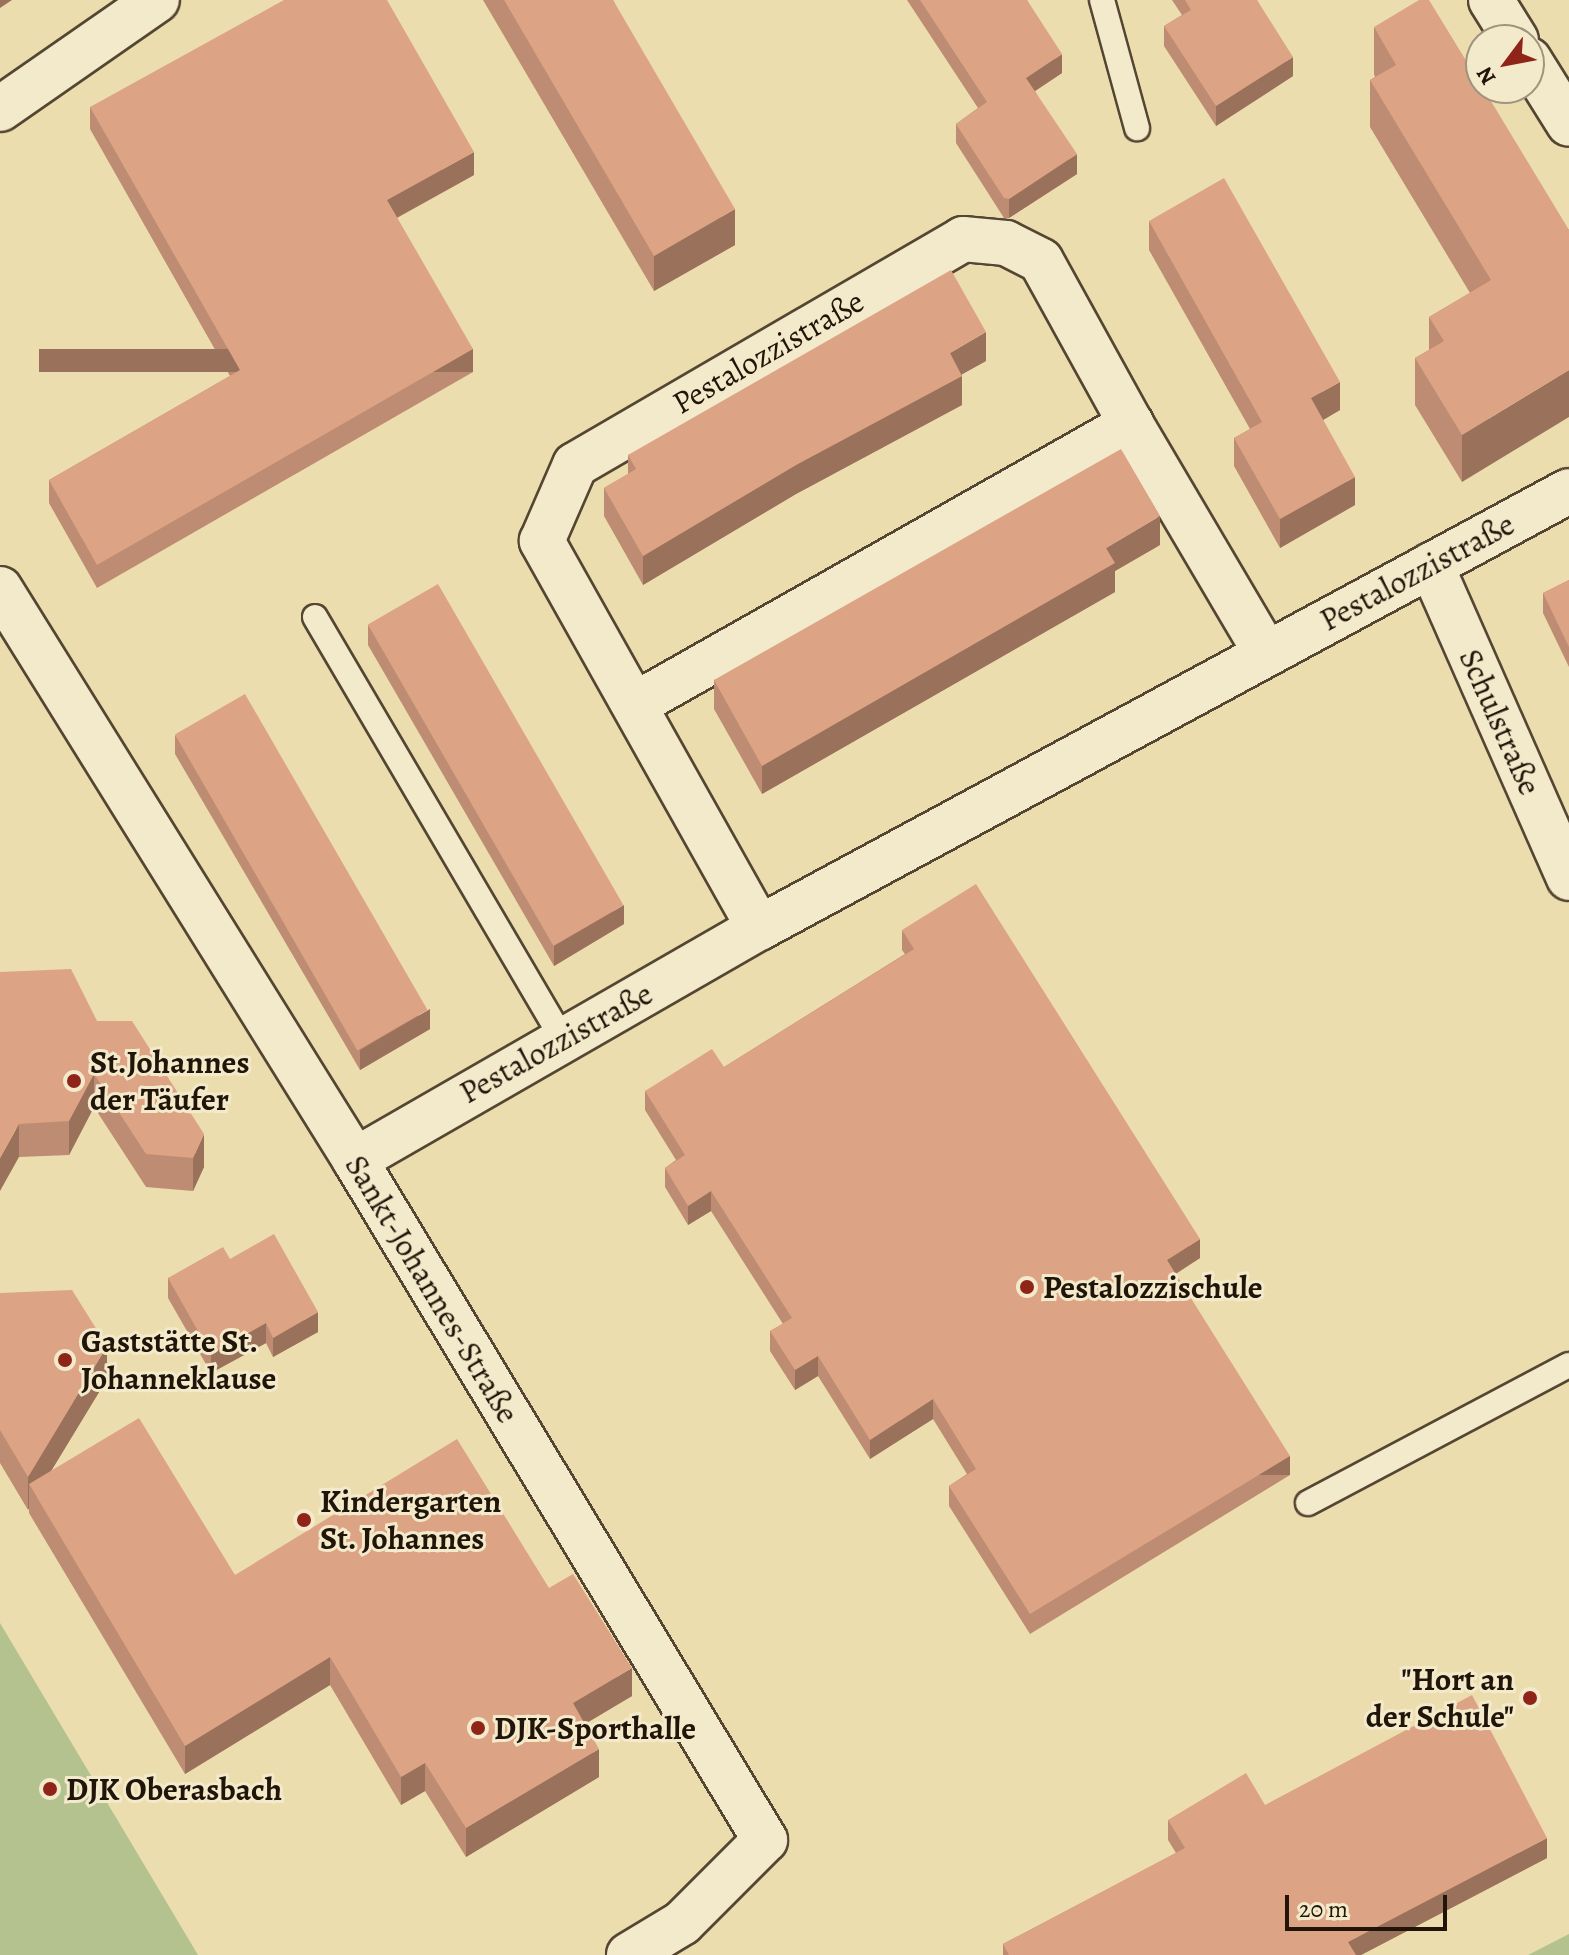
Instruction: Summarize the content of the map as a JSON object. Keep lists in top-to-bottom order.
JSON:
{
  "streets": {
    "street": ["Pestalozzistraße", "Schulstraße", "Sankt-Johannes-Straße"]
  },
  "crossings": [
    ["Pestalozzistraße", "Schulstraße"],
    ["Pestalozzistraße", "Sankt-Johannes-Straße"]
  ],
  "places": [
    "St.Johannes der Täufer",
    "Pestalozzischule",
    "Gaststätte St. Johanneklause",
    "Kindergarten St. Johannes",
    "\"Hort an der Schule\"",
    "DJK-Sporthalle",
    "DJK Oberasbach"
  ],
  "scale_bar": "20 m",
  "north": "bottom left"
}
